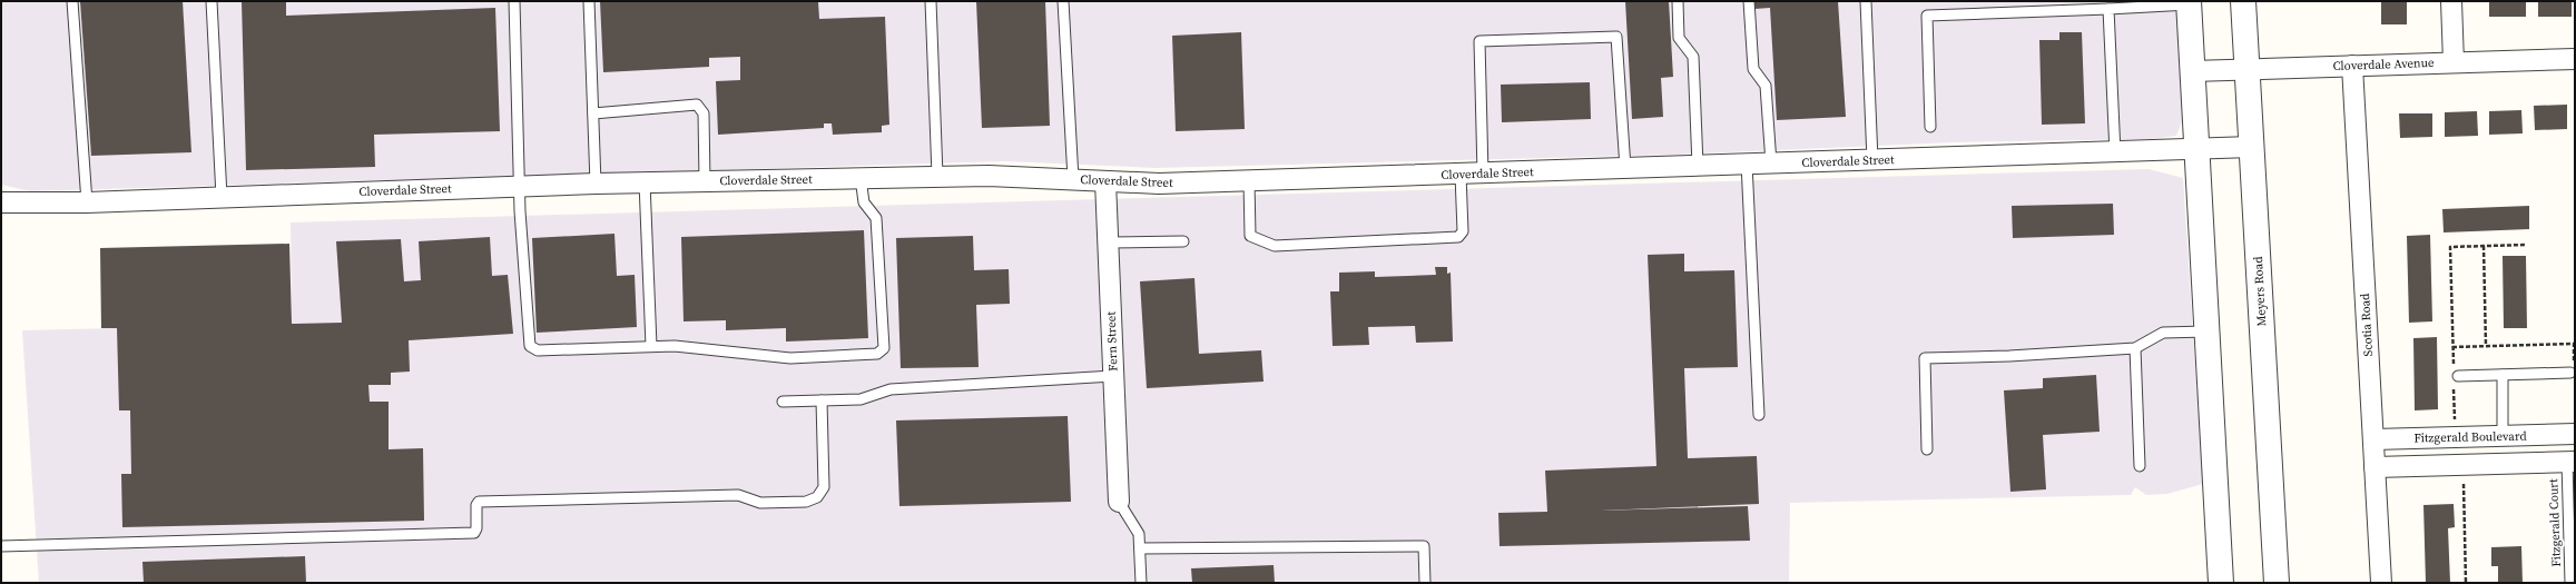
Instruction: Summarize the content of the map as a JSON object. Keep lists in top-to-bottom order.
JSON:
{
  "streets": {
    "street": [
      "Cloverdale Avenue",
      "Cloverdale Street",
      "Meyers Road",
      "Scotia Road",
      "Fern Street",
      "Fitzgerald Boulevard"
    ],
    "lane": ["Fitzgerald Court"]
  },
  "crossings": [
    ["Cloverdale Avenue", "Meyers Road"],
    ["Cloverdale Avenue", "Scotia Road"],
    ["Cloverdale Street", "Meyers Road"],
    ["Cloverdale Street", "Fern Street"],
    ["Scotia Road", "Fitzgerald Boulevard"],
    ["Fitzgerald Boulevard", "Fitzgerald Court"]
  ]
}
